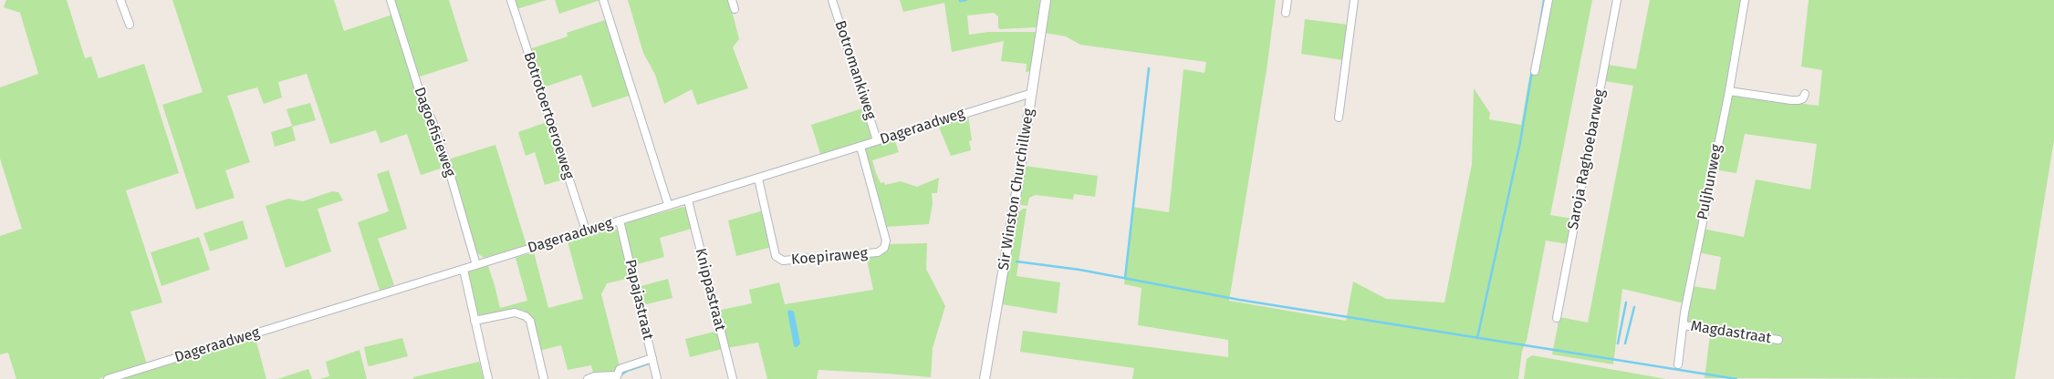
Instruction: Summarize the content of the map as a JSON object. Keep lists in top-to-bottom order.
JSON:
{
  "streets": {
    "street": [
      "Botromankiweg",
      "Botrotoertoeroeweg",
      "Dageraadweg",
      "Dagoefisieweg",
      "Saroja Raghoebarweg",
      "Puljhunweg",
      "Sir Winston Churchillweg",
      "Koepiraweg",
      "Knippastraat",
      "Papajastraat",
      "Magdastraat"
    ]
  },
  "crossings": [
    ["Botromankiweg", "Dageraadweg"],
    ["Botrotoertoeroeweg", "Dageraadweg"],
    ["Dageraadweg", "Dagoefisieweg"],
    ["Dageraadweg", "Sir Winston Churchillweg"],
    ["Dageraadweg", "Koepiraweg"],
    ["Dageraadweg", "Knippastraat"],
    ["Dageraadweg", "Papajastraat"],
    ["Puljhunweg", "Magdastraat"]
  ]
}
